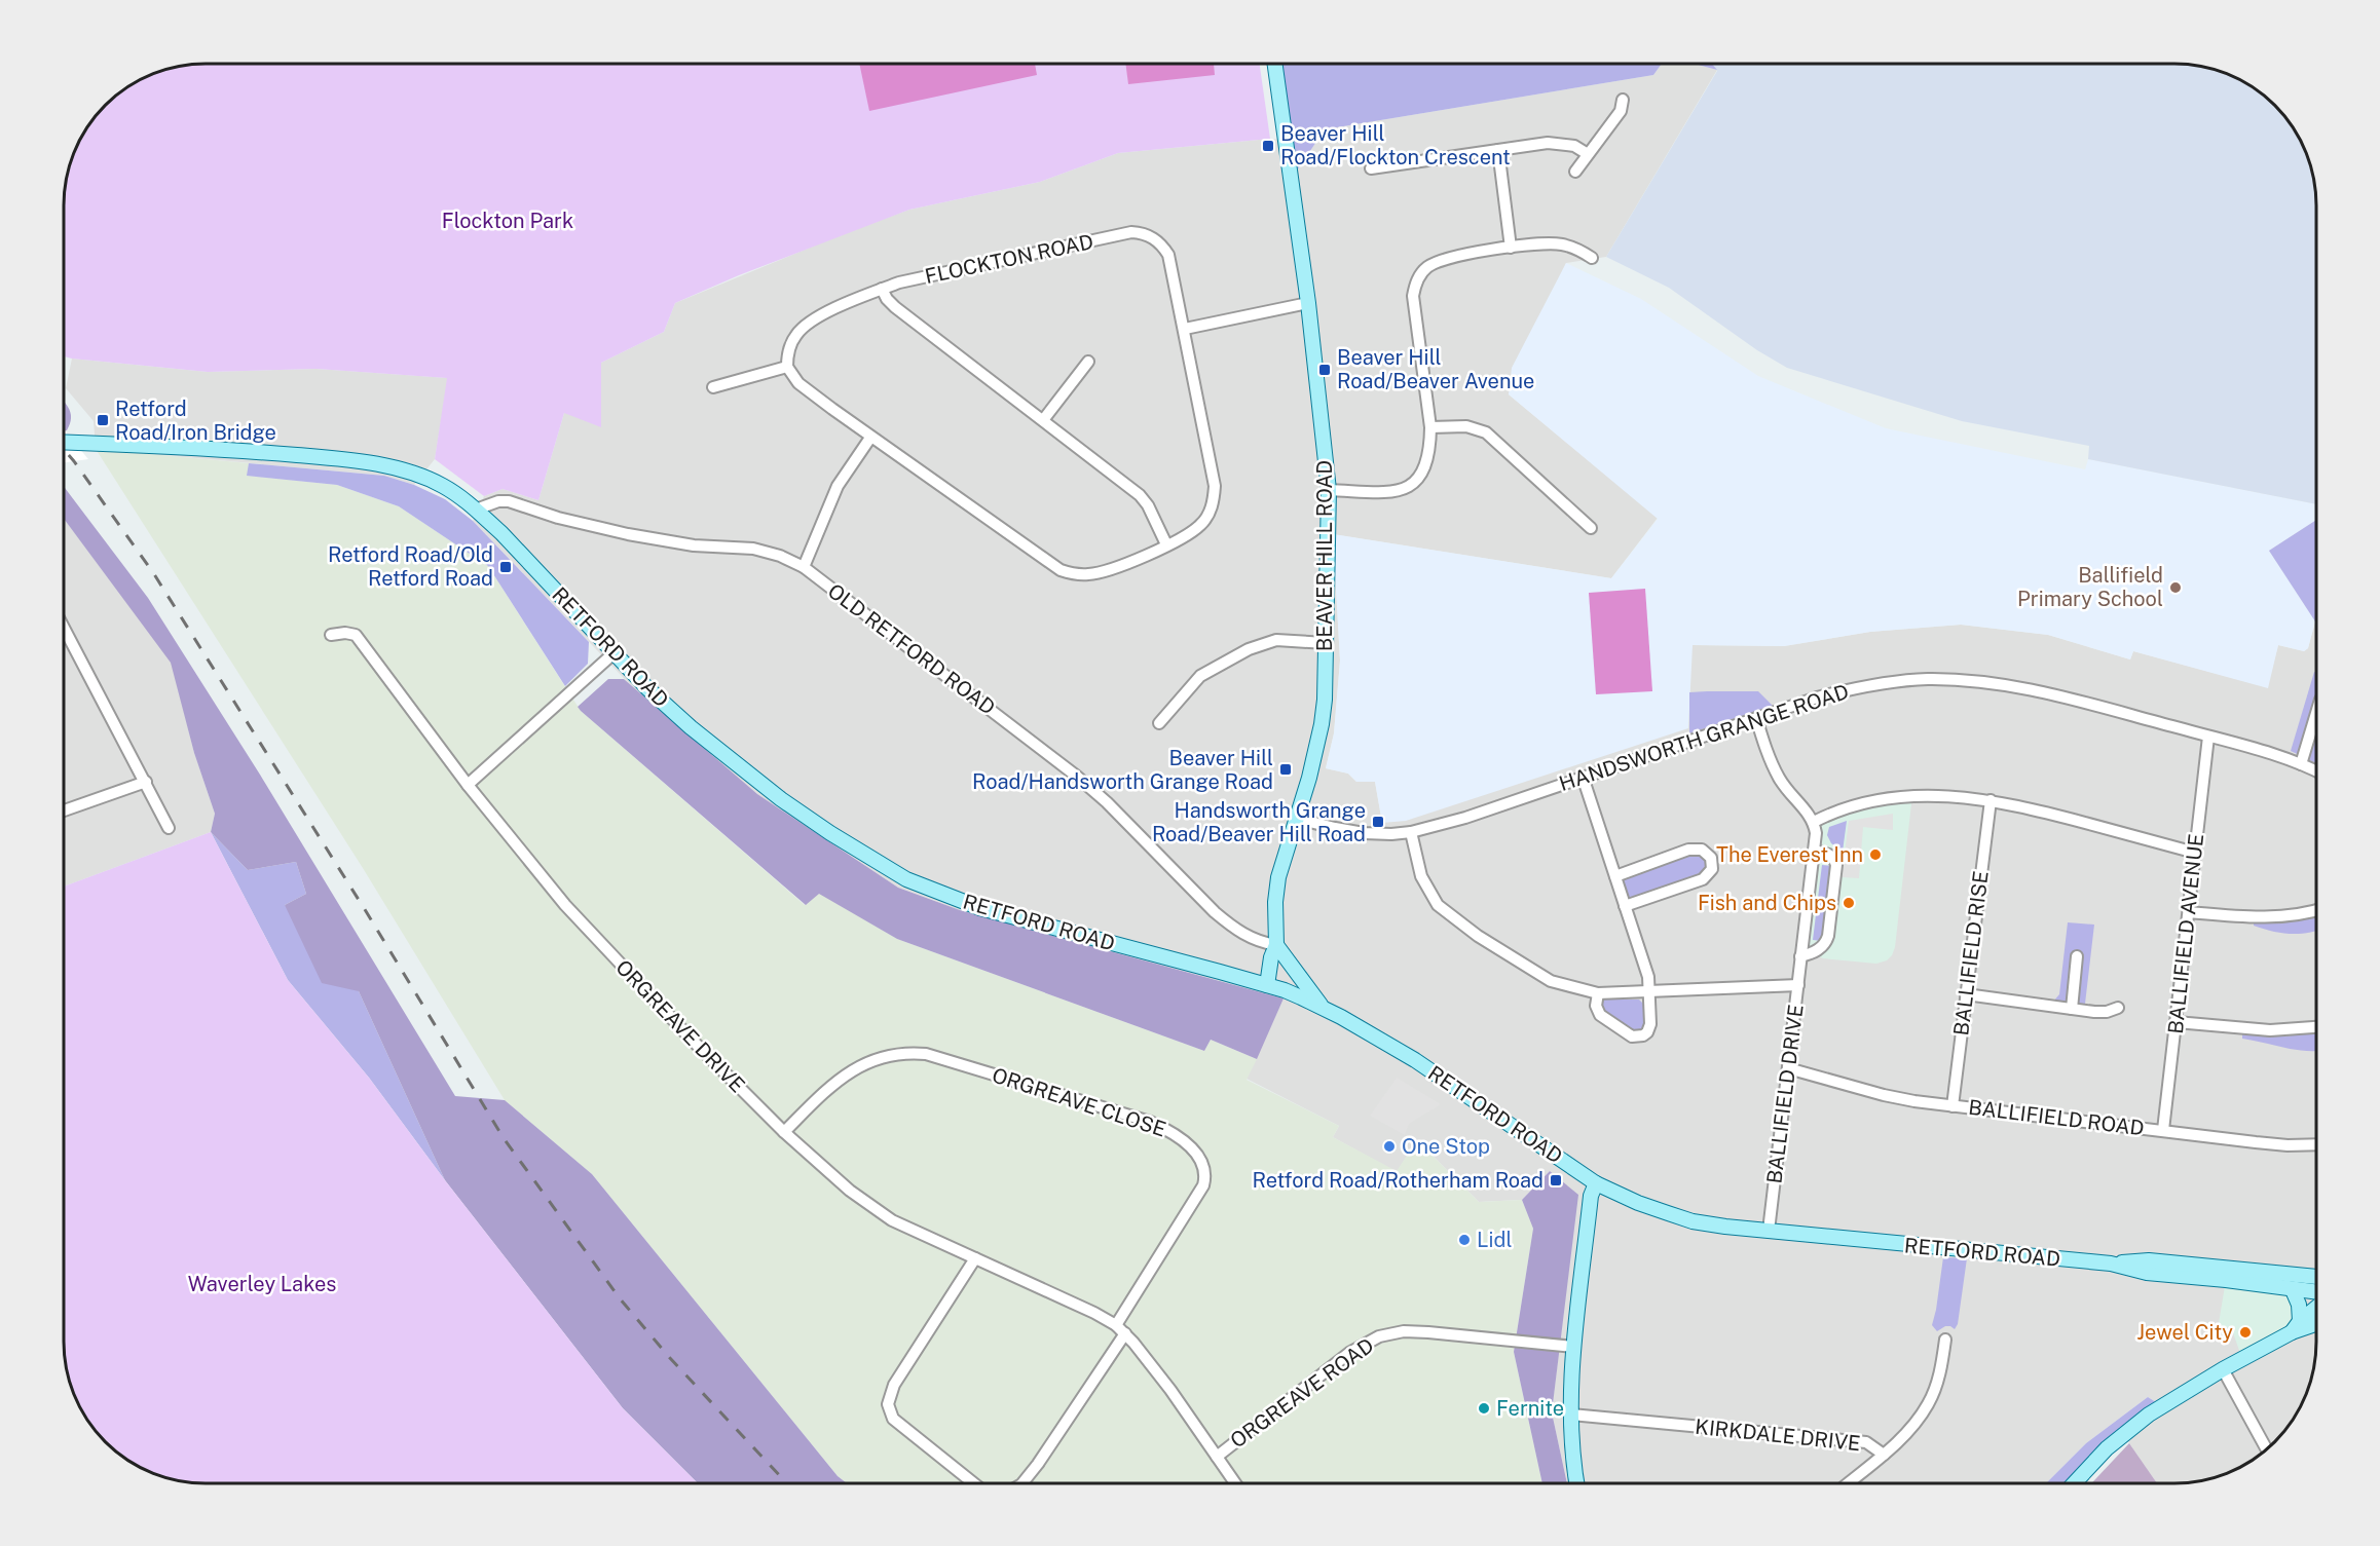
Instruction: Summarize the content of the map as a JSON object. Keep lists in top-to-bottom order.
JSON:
{
  "streets": {
    "main road": ["BEAVER HILL ROAD", "RETFORD ROAD"],
    "street": [
      "FLOCKTON ROAD",
      "OLD RETFORD ROAD",
      "HANDSWORTH GRANGE ROAD",
      "BALLIFIELD AVENUE",
      "BALLIFIELD RISE",
      "ORGREAVE DRIVE",
      "BALLIFIELD DRIVE",
      "ORGREAVE CLOSE",
      "BALLIFIELD ROAD",
      "ORGREAVE ROAD",
      "KIRKDALE DRIVE"
    ]
  },
  "crossings": [
    ["BEAVER HILL ROAD", "RETFORD ROAD"],
    ["BEAVER HILL ROAD", "OLD RETFORD ROAD"],
    ["BEAVER HILL ROAD", "HANDSWORTH GRANGE ROAD"],
    ["RETFORD ROAD", "OLD RETFORD ROAD"],
    ["RETFORD ROAD", "BALLIFIELD DRIVE"],
    ["HANDSWORTH GRANGE ROAD", "BALLIFIELD AVENUE"],
    ["BALLIFIELD AVENUE", "BALLIFIELD ROAD"],
    ["BALLIFIELD RISE", "BALLIFIELD ROAD"],
    ["ORGREAVE DRIVE", "ORGREAVE CLOSE"],
    ["BALLIFIELD DRIVE", "BALLIFIELD ROAD"]
  ],
  "parks": ["Flockton Park", "Waverley Lakes"],
  "places": {
    "transit": [
      "Beaver Hill Road/Flockton Crescent",
      "Beaver Hill Road/Beaver Avenue",
      "Retford Road/Iron Bridge",
      "Retford Road/Old Retford Road",
      "Beaver Hill Road/Handsworth Grange Road",
      "Handsworth Grange Road/Beaver Hill Road",
      "Retford Road/Rotherham Road"
    ],
    "other": [
      "Ballifield Primary School",
      "The Everest Inn",
      "Fish and Chips",
      "One Stop",
      "Lidl",
      "Jewel City",
      "Fernite"
    ]
  }
}
